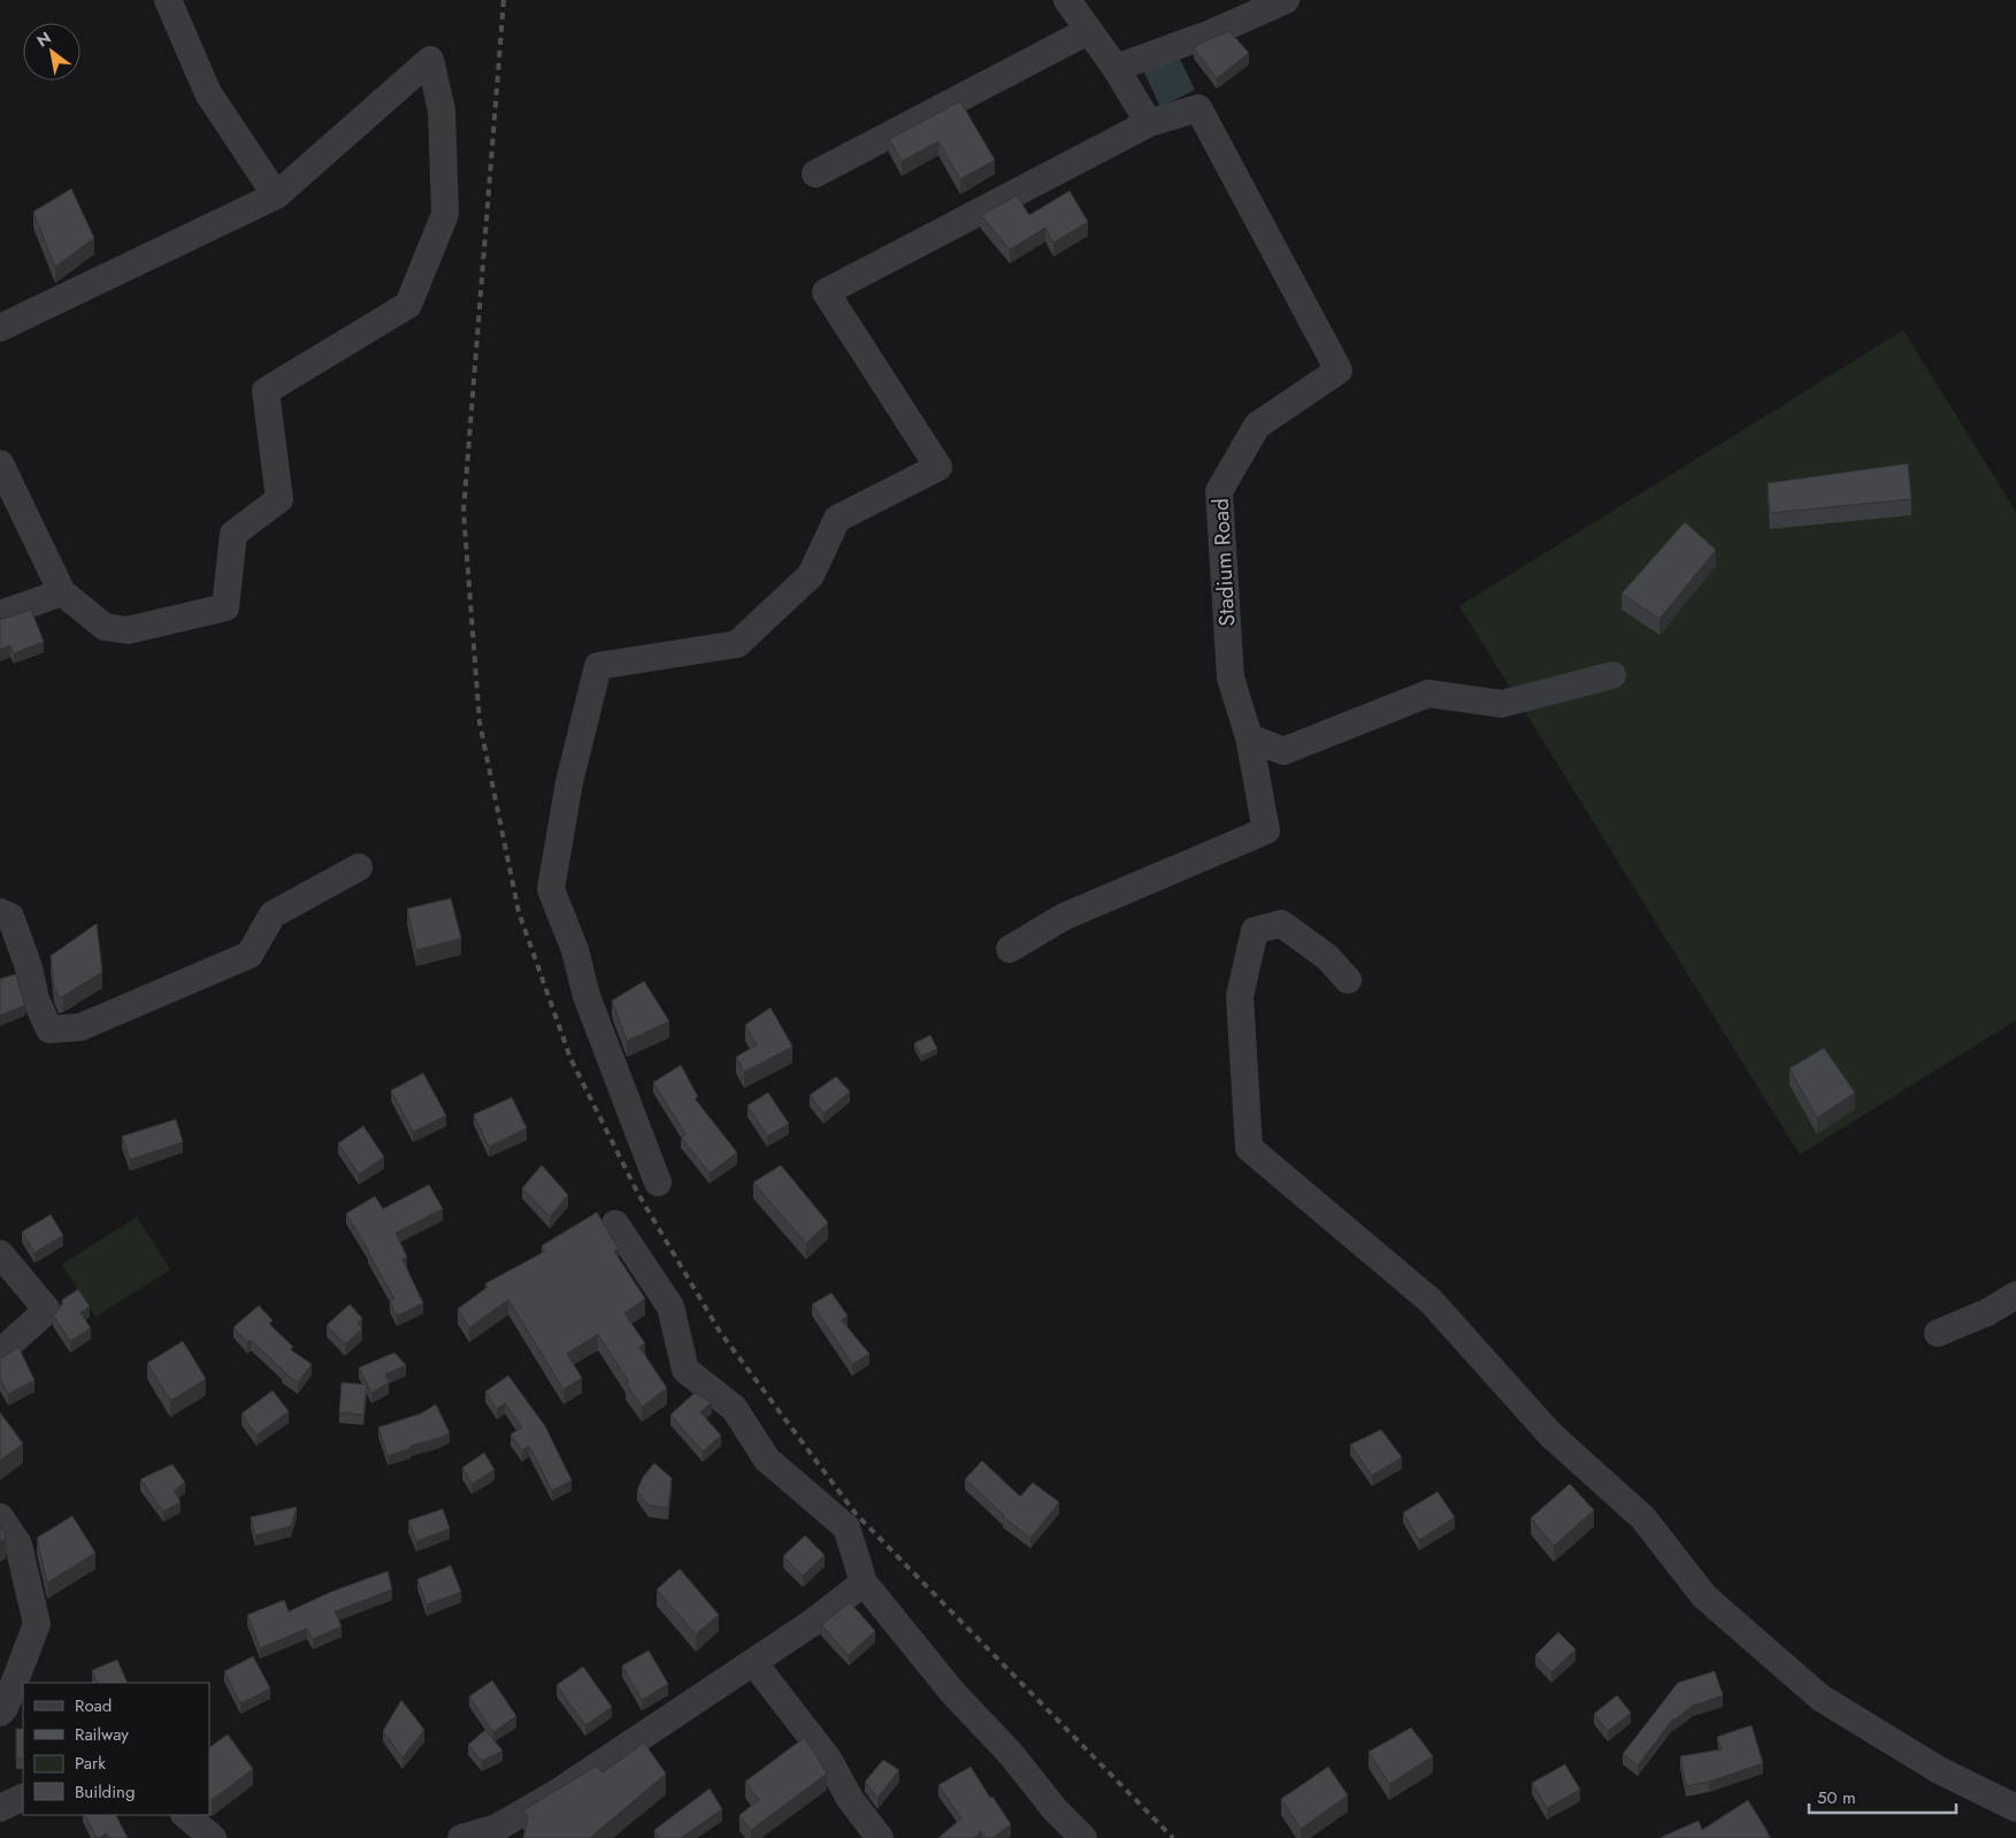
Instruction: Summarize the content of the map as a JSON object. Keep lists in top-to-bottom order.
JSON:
{
  "streets": {
    "street": ["Stadium Road"]
  },
  "legend": [
    "Road",
    "Railway",
    "Park",
    "Building"
  ],
  "scale_bar": "50 m",
  "north": "top left"
}
